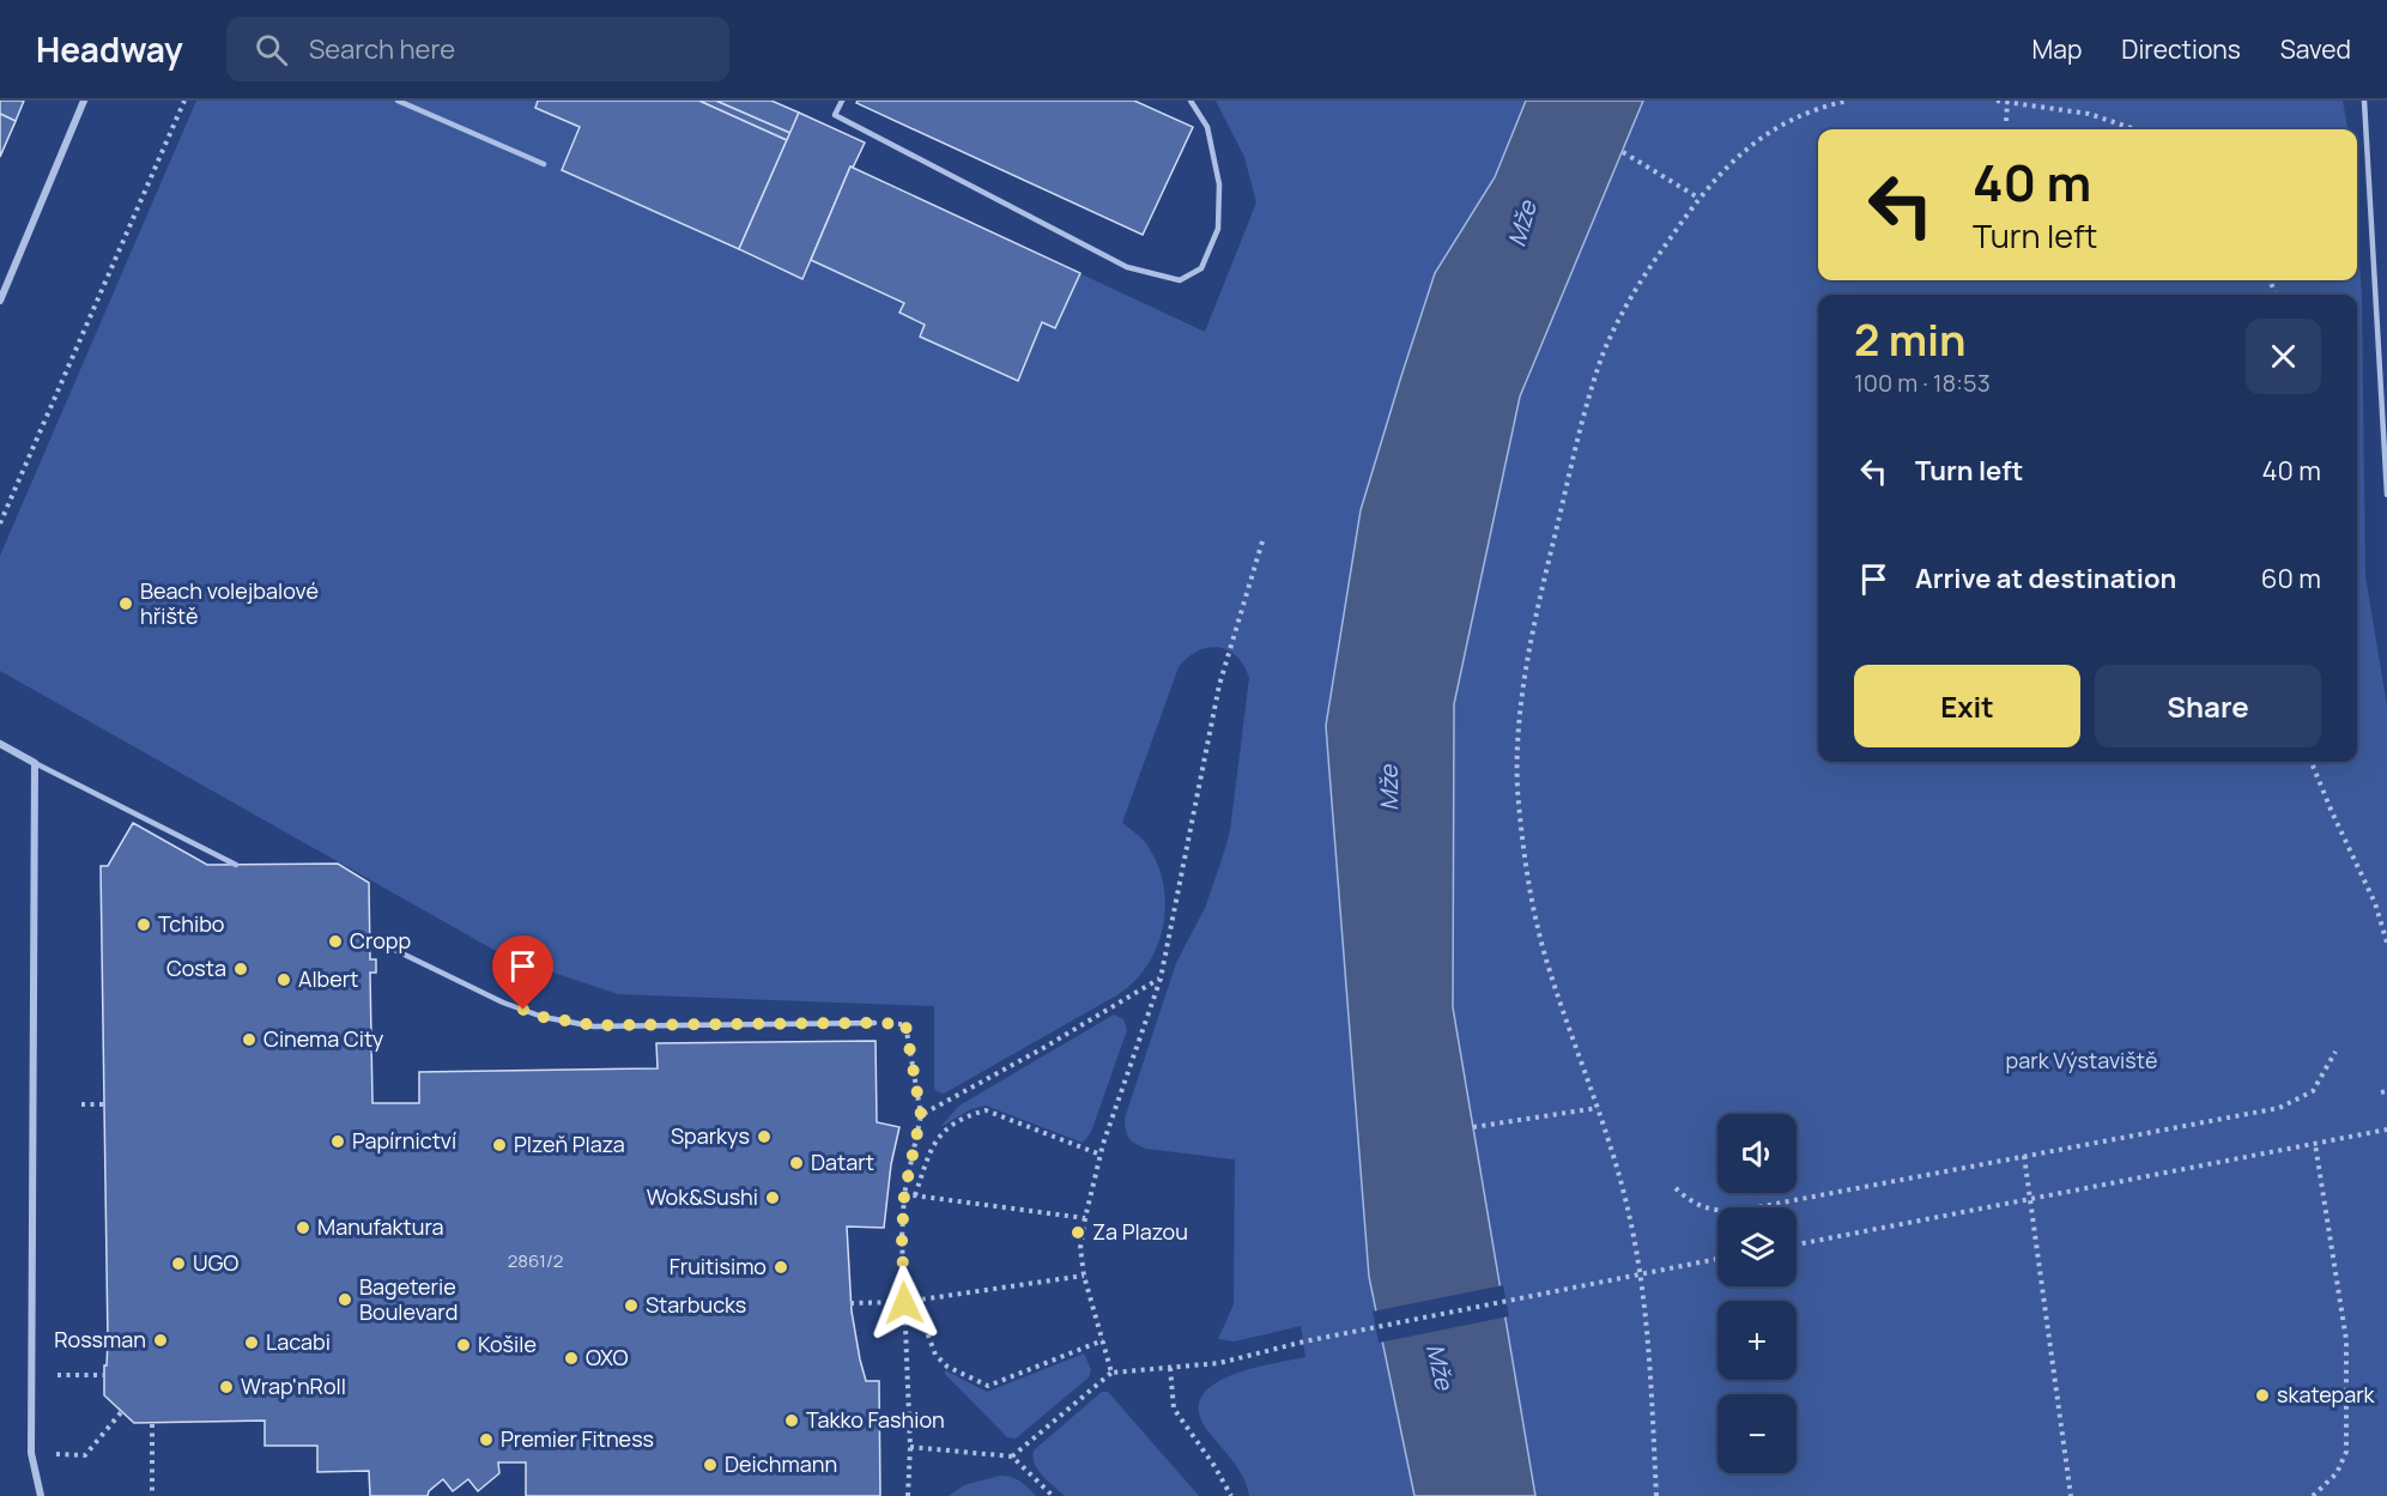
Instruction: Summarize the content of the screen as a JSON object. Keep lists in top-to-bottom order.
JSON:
{
  "water": ["Mže"],
  "parks": ["park Výstaviště"],
  "places": [
    "Beach volejbalové hřiště",
    "Tchibo",
    "Cropp",
    "Costa",
    "Albert",
    "Cinema City",
    "Sparkys",
    "Papírnictví",
    "Plzeň Plaza",
    "Datart",
    "Wok&Sushi",
    "Manufaktura",
    "Za Plazou",
    "UGO",
    "Fruitisimo",
    "Bageterie Boulevard",
    "Starbucks",
    "Rossman",
    "Lacabi",
    "Košile",
    "OXO",
    "Wrap'nRoll",
    "skatepark",
    "Takko Fashion",
    "Premier Fitness",
    "Deichmann"
  ],
  "house_numbers": ["2861/2"],
  "page": {
    "header": "Headway",
    "search": "Search here",
    "nav": ["Map", "Directions", "Saved"],
    "turn": ["40 m", "Turn left"],
    "heading": ["2 min", "100 m · 18:53"],
    "list": [
      {
        "name": "Turn left",
        "value": "40 m"
      },
      {
        "name": "Arrive at destination",
        "value": "60 m"
      }
    ],
    "buttons": ["Exit", "Share"],
    "map_buttons": ["+", "−"]
  }
}
